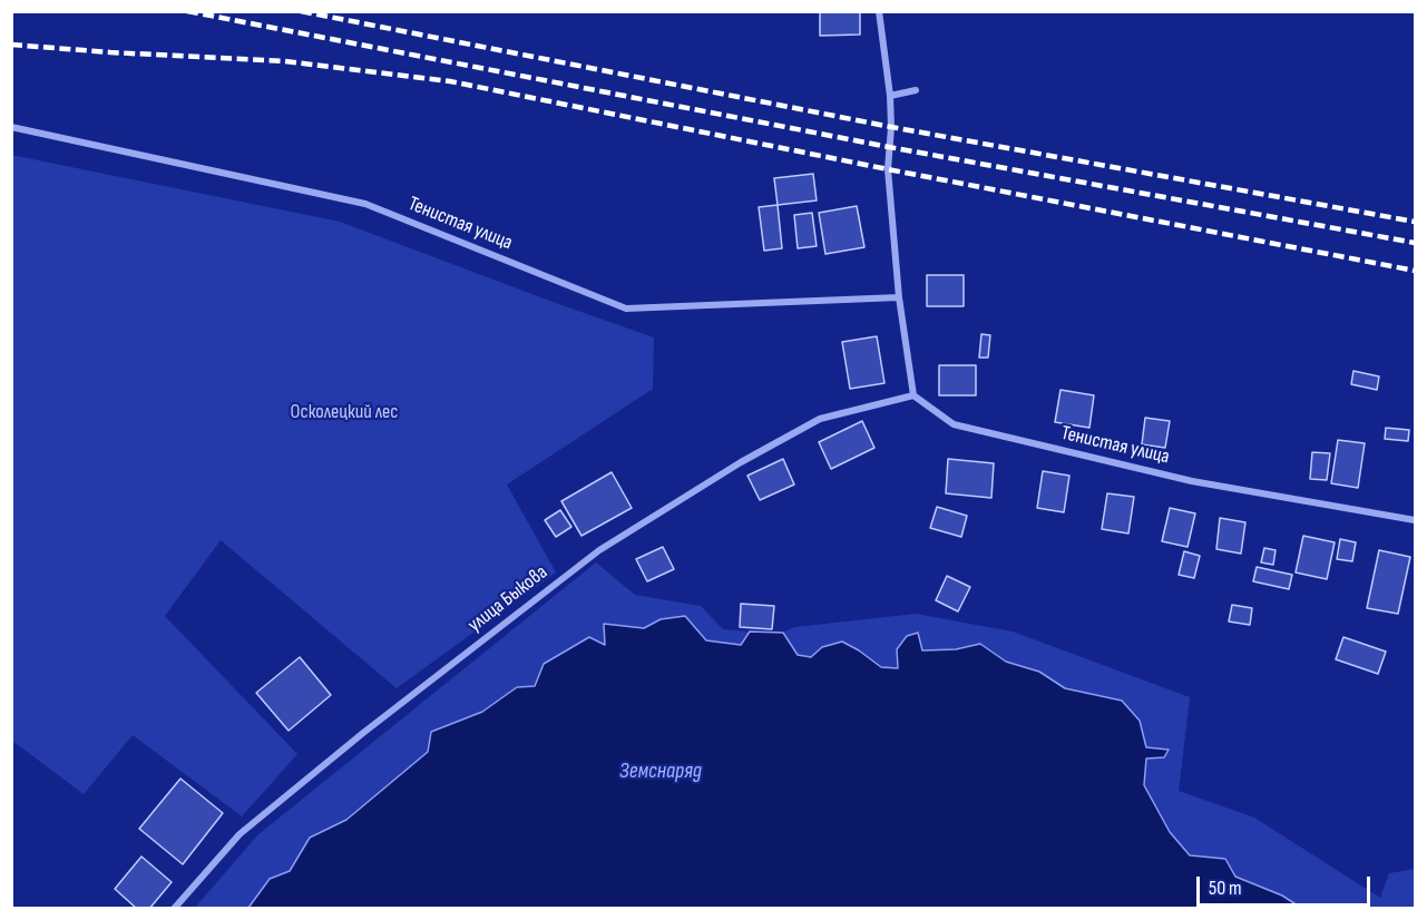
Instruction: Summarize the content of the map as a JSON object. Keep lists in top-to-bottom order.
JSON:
{
  "streets": {
    "street": ["Тенистая улица", "улица Быкова"]
  },
  "crossings": [
    ["Тенистая улица", "улица Быкова"]
  ],
  "water": ["Земснаряд"],
  "parks": ["Осколецкий лес"],
  "scale_bar": "50 m"
}
